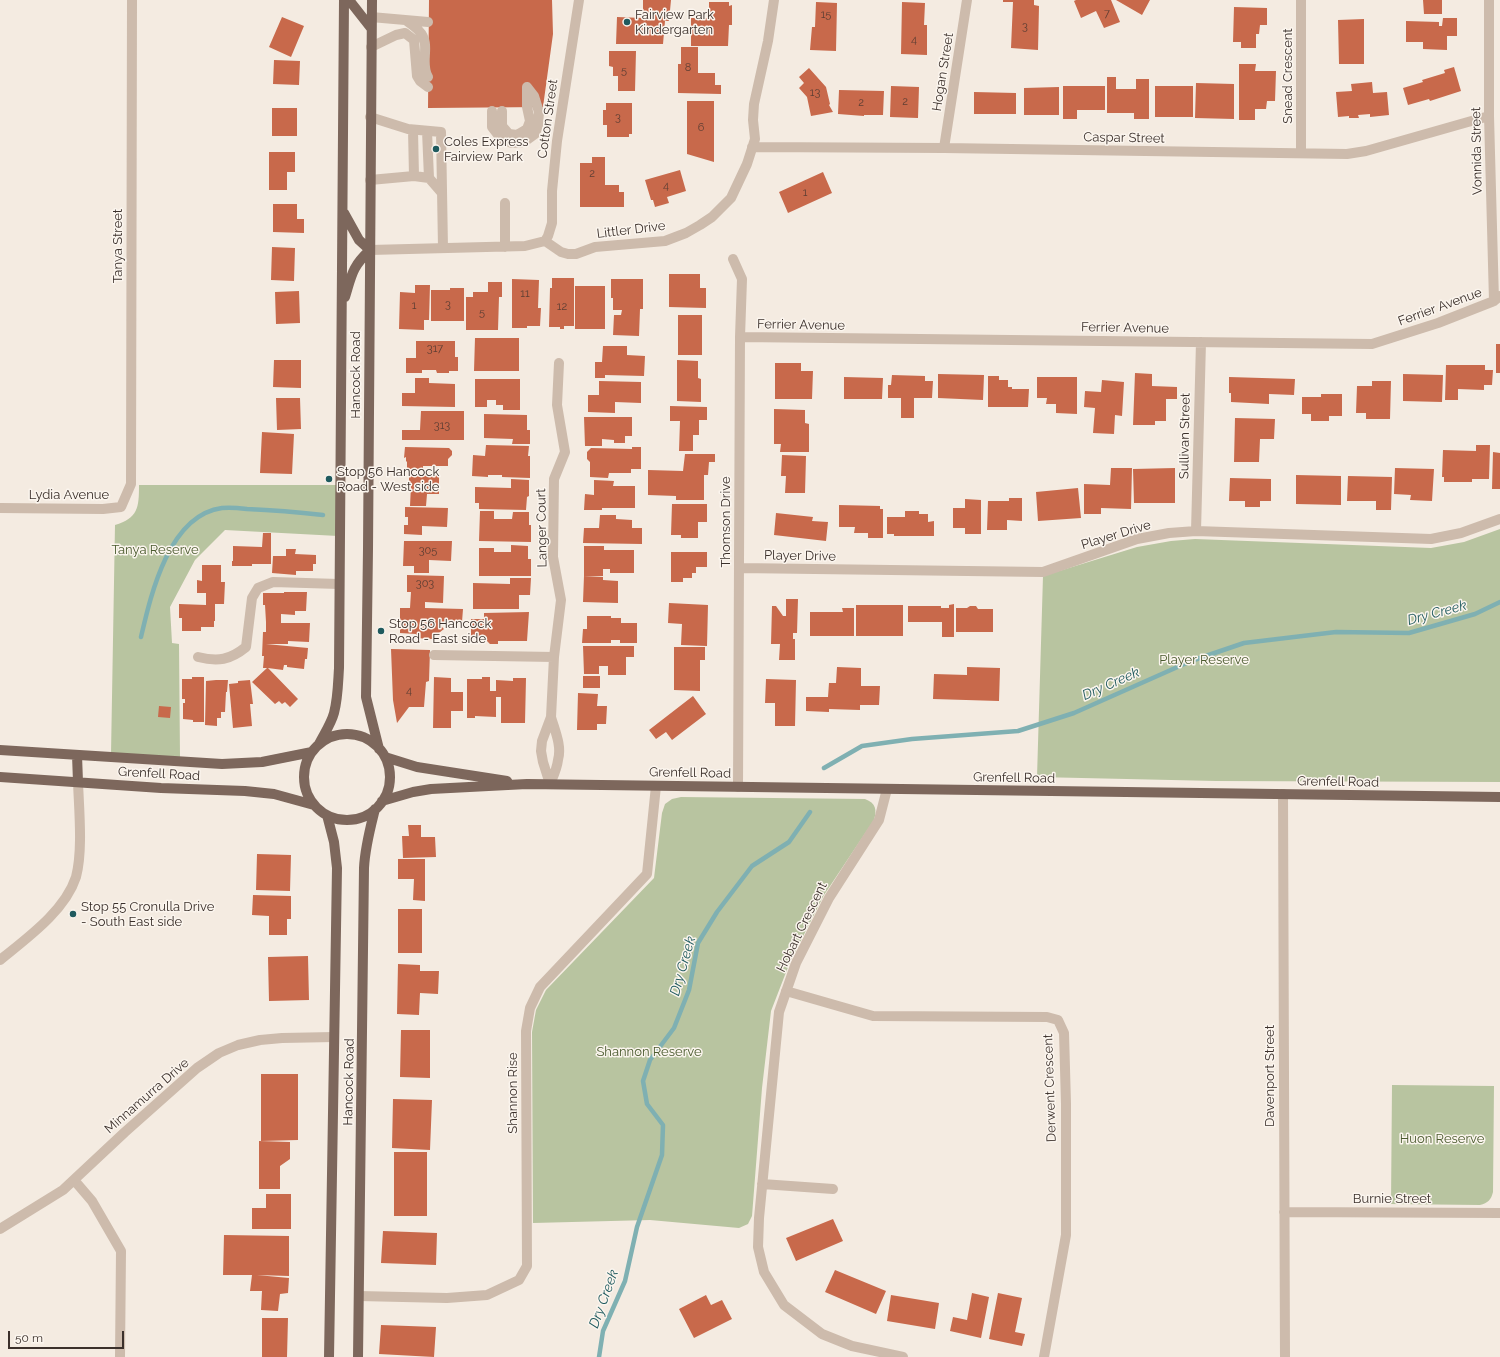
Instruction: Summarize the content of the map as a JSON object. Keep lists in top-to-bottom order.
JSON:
{
  "streets": {
    "main road": ["Hancock Road", "Grenfell Road"],
    "street": [
      "Hogan Street",
      "Snead Crescent",
      "Cotton Street",
      "Caspar Street",
      "Vonnida Street",
      "Littler Drive",
      "Tanya Street",
      "Ferrier Avenue",
      "Sullivan Street",
      "Lydia Avenue",
      "Thomson Drive",
      "Langer Court",
      "Player Drive",
      "Hobart Crescent",
      "Davenport Street",
      "Derwent Crescent",
      "Shannon Rise",
      "Minnamurra Drive",
      "Burnie Street"
    ]
  },
  "crossings": [
    ["Hogan Street", "Caspar Street"],
    ["Snead Crescent", "Caspar Street"],
    ["Cotton Street", "Littler Drive"],
    ["Caspar Street", "Vonnida Street"],
    ["Caspar Street", "Littler Drive"],
    ["Vonnida Street", "Ferrier Avenue"],
    ["Tanya Street", "Lydia Avenue"],
    ["Ferrier Avenue", "Sullivan Street"],
    ["Ferrier Avenue", "Thomson Drive"],
    ["Hancock Road", "Grenfell Road"],
    ["Hancock Road", "Shannon Rise"],
    ["Hancock Road", "Minnamurra Drive"],
    ["Sullivan Street", "Player Drive"],
    ["Thomson Drive", "Player Drive"],
    ["Thomson Drive", "Grenfell Road"],
    ["Langer Court", "Grenfell Road"],
    ["Grenfell Road", "Hobart Crescent"],
    ["Grenfell Road", "Davenport Street"],
    ["Grenfell Road", "Shannon Rise"],
    ["Hobart Crescent", "Derwent Crescent"],
    ["Davenport Street", "Burnie Street"]
  ],
  "water": ["Dry Creek"],
  "parks": [
    "Tanya Reserve",
    "Player Reserve",
    "Shannon Reserve",
    "Huon Reserve"
  ],
  "places": [
    "Fairview Park Kindergarten",
    "Coles Express Fairview Park",
    "Stop 56 Hancock Road - West side",
    "Stop 56 Hancock Road - East side",
    "Stop 55 Cronulla Drive - South East side"
  ],
  "house_numbers": [
    "7",
    "15",
    "3",
    "4",
    "8",
    "5",
    "13",
    "2",
    "2",
    "3",
    "6",
    "2",
    "4",
    "1",
    "11",
    "3",
    "1",
    "12",
    "5",
    "317",
    "313",
    "305",
    "303",
    "4"
  ],
  "scale_bar": "50 m"
}
